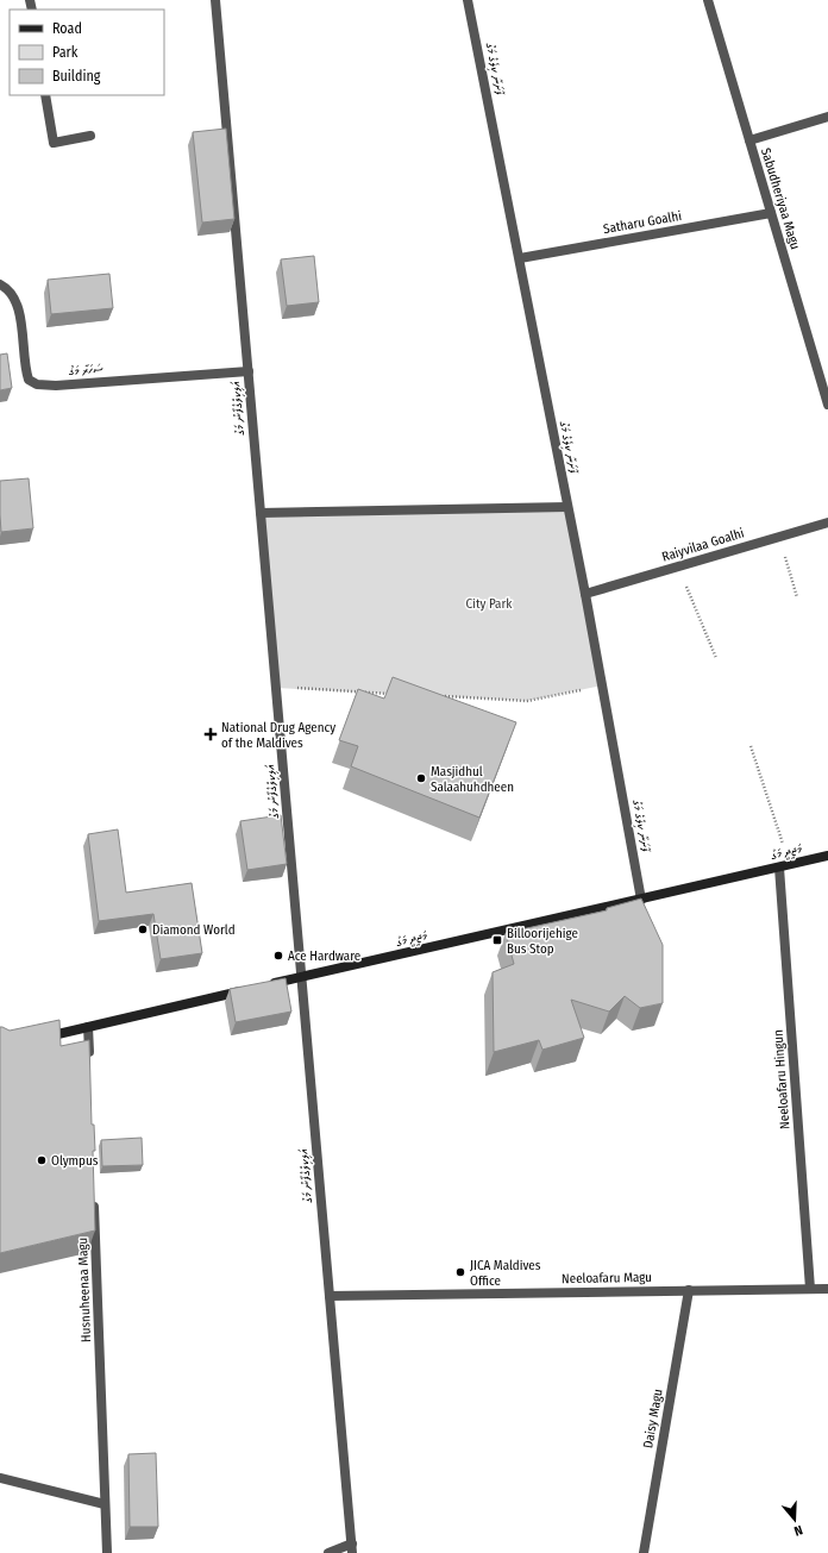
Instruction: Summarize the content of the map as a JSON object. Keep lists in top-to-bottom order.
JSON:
{
  "streets": {
    "street": [
      "ފާށަނާ ކިލެގެ މަގު",
      "Sabudheriyaa Magu",
      "Satharu Goalhi",
      "ސަހަރާ މަގު",
      "އަލިކިލެގެފާނު މަގު",
      "Raiyvilaa Goalhi",
      "މަޖީދީ މަގު",
      "Neeloafaru Hingun",
      "Neeloafaru Magu",
      "Husnuheenaa Magu",
      "Daisy Magu"
    ]
  },
  "crossings": [
    ["ފާށަނާ ކިލެގެ މަގު", "Satharu Goalhi"],
    ["ފާށަނާ ކިލެގެ މަގު", "Raiyvilaa Goalhi"],
    ["ފާށަނާ ކިލެގެ މަގު", "މަޖީދީ މަގު"],
    ["Sabudheriyaa Magu", "Satharu Goalhi"],
    ["ސަހަރާ މަގު", "އަލިކިލެގެފާނު މަގު"],
    ["އަލިކިލެގެފާނު މަގު", "މަޖީދީ މަގު"],
    ["އަލިކިލެގެފާނު މަގު", "Neeloafaru Magu"],
    ["މަޖީދީ މަގު", "Neeloafaru Hingun"],
    ["Neeloafaru Hingun", "Neeloafaru Magu"],
    ["Neeloafaru Magu", "Daisy Magu"]
  ],
  "parks": ["City Park"],
  "places": {
    "health": ["National Drug Agency of the Maldives"],
    "other": [
      "Masjidhul Salaahuhdheen",
      "Diamond World",
      "Ace Hardware",
      "Olympus",
      "JICA Maldives Office"
    ],
    "transit": ["Billoorijehige Bus Stop"]
  },
  "legend": ["Road", "Park", "Building"],
  "north": "bottom"
}
